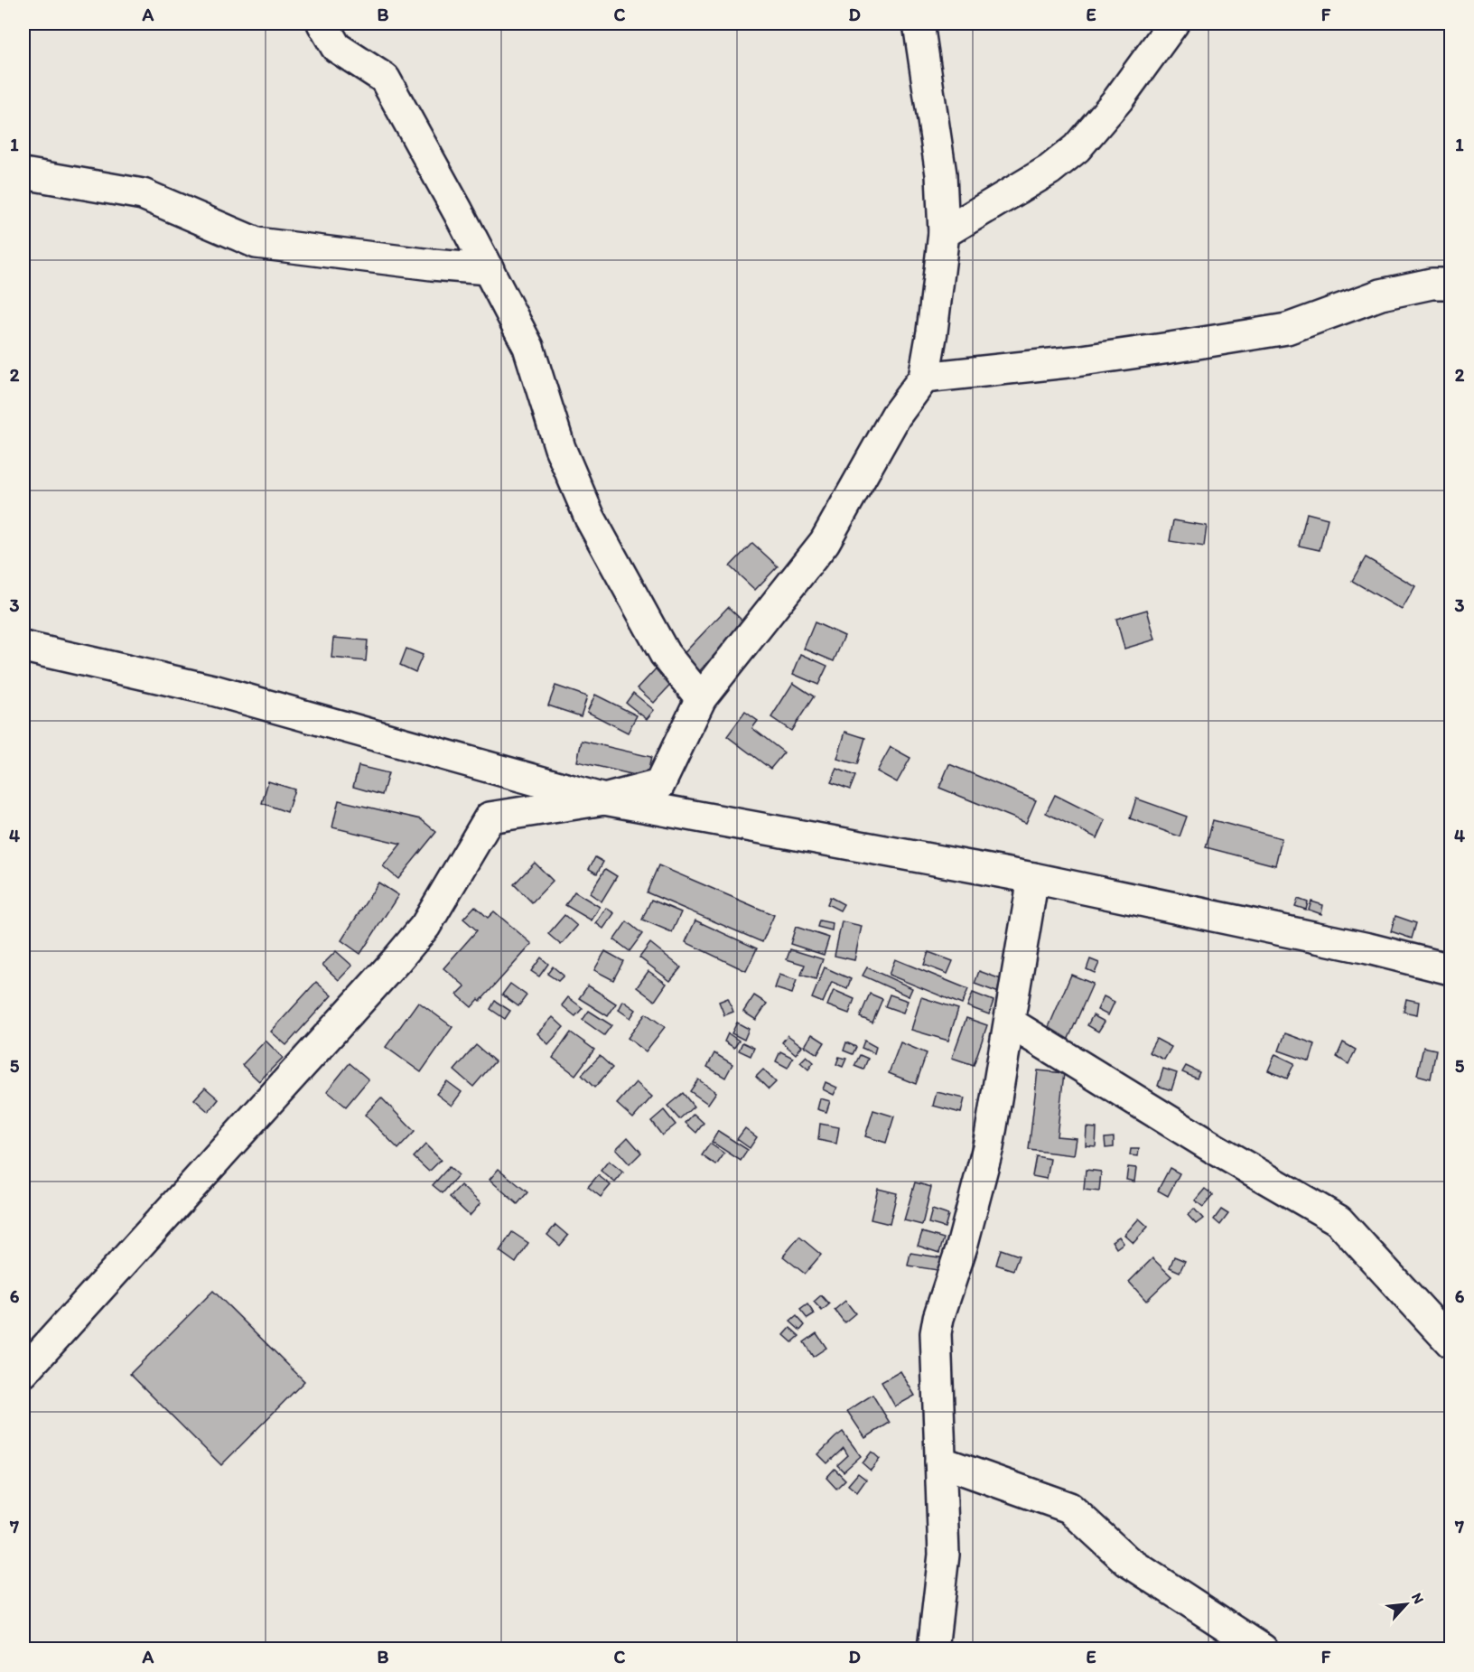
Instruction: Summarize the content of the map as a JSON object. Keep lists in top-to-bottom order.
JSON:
{
  "north": "top right",
  "grid": {
    "columns": [
      "A",
      "B",
      "C",
      "D",
      "E",
      "F"
    ],
    "rows": [
      "1",
      "2",
      "3",
      "4",
      "5",
      "6",
      "7"
    ]
  }
}
